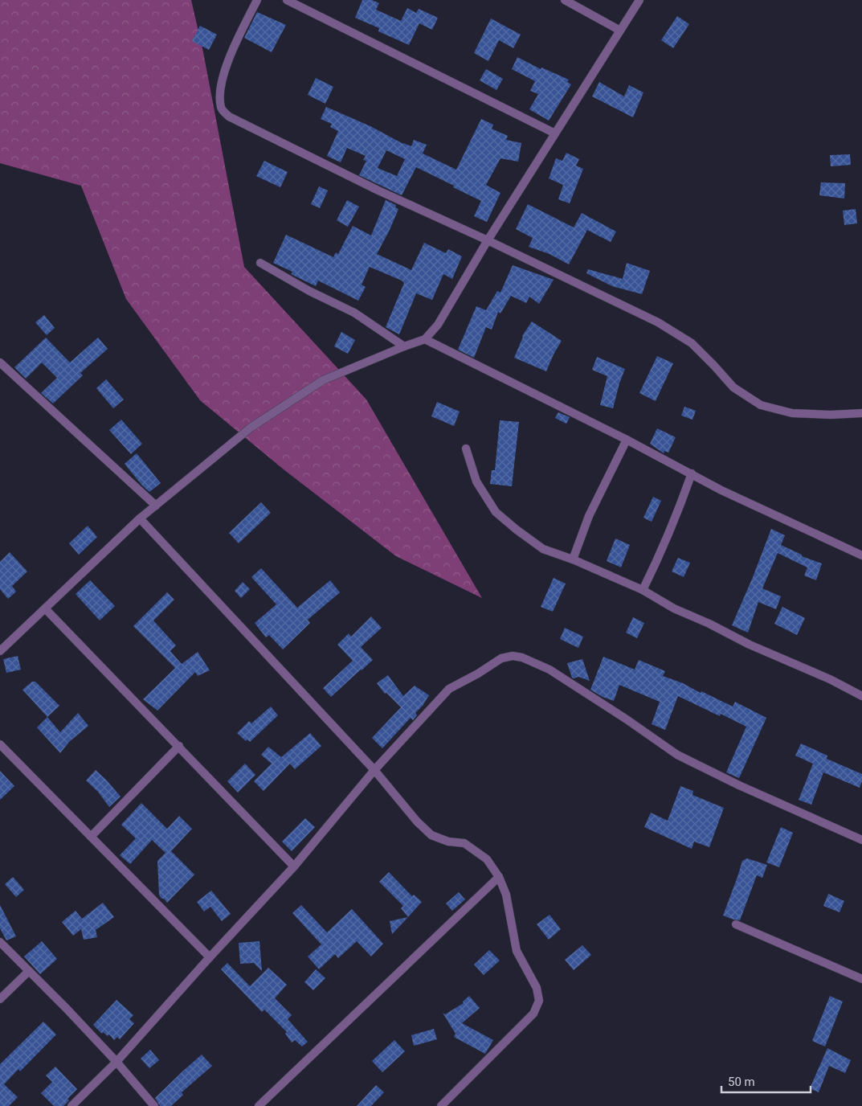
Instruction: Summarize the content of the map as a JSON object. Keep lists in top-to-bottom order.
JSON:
{
  "scale_bar": "50 m"
}
